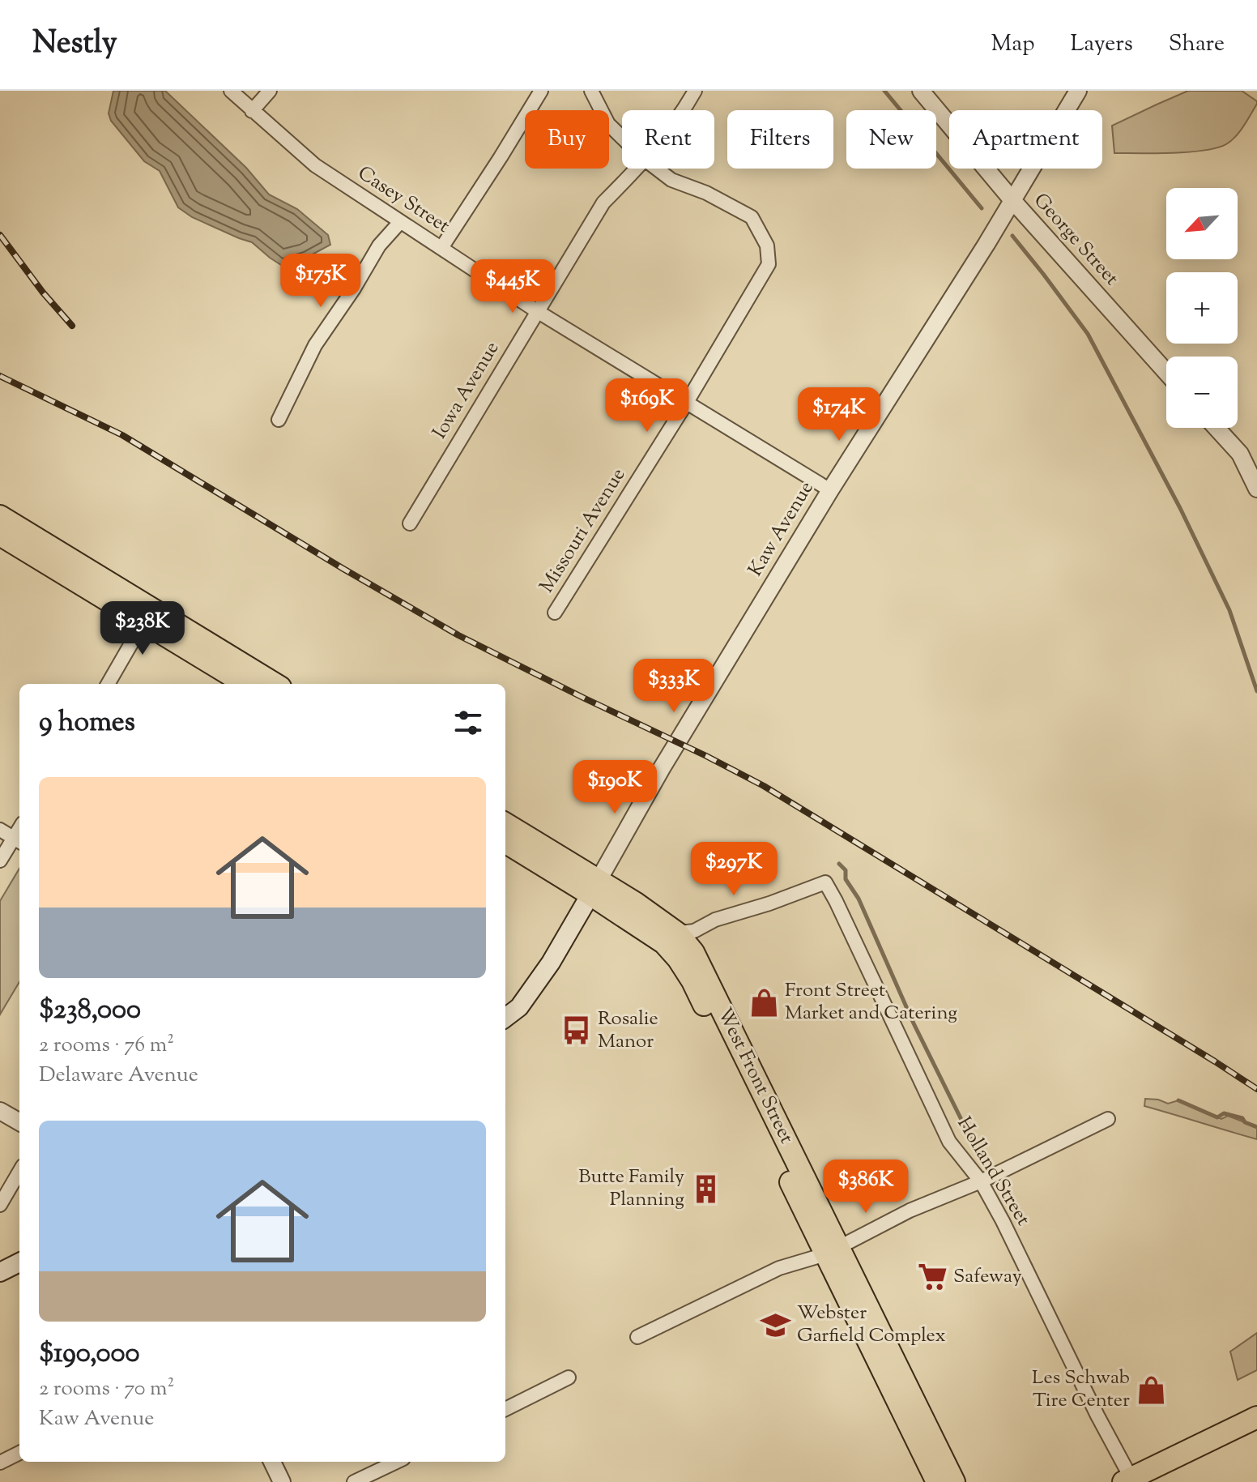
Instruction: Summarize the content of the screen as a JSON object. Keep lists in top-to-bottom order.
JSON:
{
  "streets": {
    "main road": ["West Front Street"],
    "street": [
      "Casey Street",
      "George Street",
      "Iowa Avenue",
      "Kaw Avenue",
      "Missouri Avenue",
      "Holland Street"
    ]
  },
  "crossings": [
    ["Casey Street", "Iowa Avenue"],
    ["Casey Street", "Kaw Avenue"],
    ["Casey Street", "Missouri Avenue"],
    ["George Street", "Kaw Avenue"],
    ["Kaw Avenue", "West Front Street"],
    ["West Front Street", "Holland Street"]
  ],
  "places": {
    "shop": ["Front Street Market and Catering", "Les Schwab Tire Center"],
    "bus stop": ["Rosalie Manor"],
    "building": ["Butte Family Planning"],
    "supermarket": ["Safeway"],
    "school or university": ["Webster Garfield Complex"]
  },
  "north": "bottom left",
  "page": {
    "header": "Nestly",
    "nav": ["Map", "Layers", "Share"],
    "chip": [
      "Buy",
      "Rent",
      "Filters",
      "New",
      "Apartment"
    ],
    "map_buttons": ["+", "−"],
    "price": [
      "$175K",
      "$445K",
      "$169K",
      "$174K",
      "$238K",
      "$333K",
      "$190K",
      "$297K",
      "$386K"
    ],
    "heading": "9 homes",
    "list": [
      {
        "name": "$238,000",
        "note": "2 rooms · 76 m² · Delaware Avenue"
      },
      {
        "name": "$190,000",
        "note": "2 rooms · 70 m² · Kaw Avenue"
      }
    ]
  }
}
